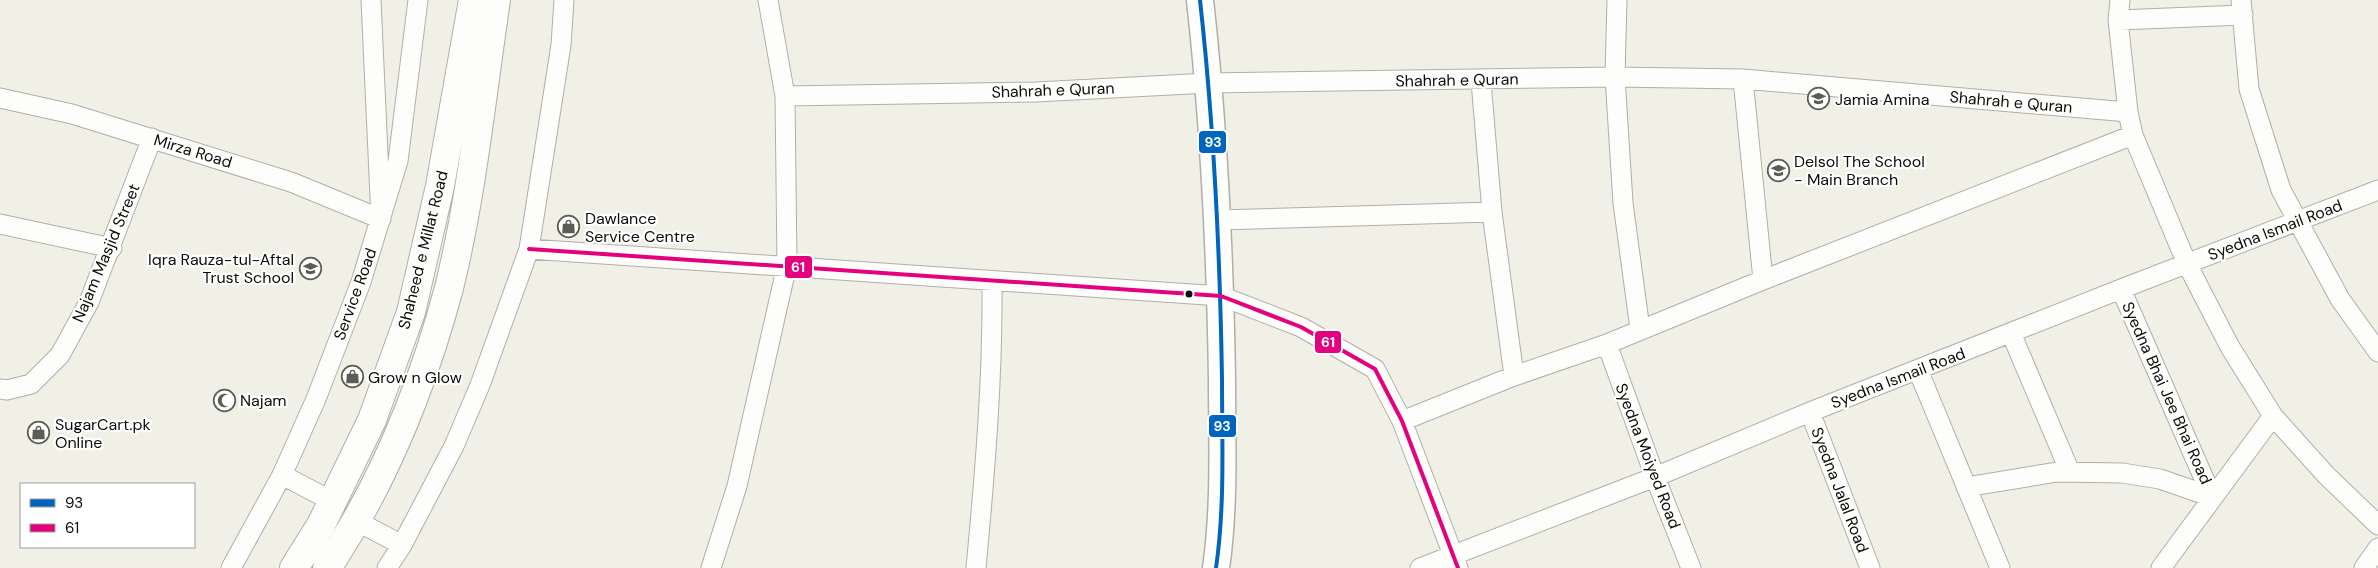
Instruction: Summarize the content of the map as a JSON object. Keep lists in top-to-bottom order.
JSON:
{
  "streets": {
    "main road": ["Shaheed e Millat Road"],
    "street": [
      "Shahrah e Quran",
      "Mirza Road",
      "Syedna Ismail Road",
      "Najam Masjid Street",
      "Service Road",
      "Syedna Bhai Jee Bhai Road",
      "Syedna Moiyed Road",
      "Syedna Jalal Road"
    ]
  },
  "crossings": [
    ["Mirza Road", "Najam Masjid Street"],
    ["Mirza Road", "Service Road"],
    ["Syedna Ismail Road", "Syedna Bhai Jee Bhai Road"],
    ["Syedna Ismail Road", "Syedna Moiyed Road"],
    ["Syedna Ismail Road", "Syedna Jalal Road"]
  ],
  "places": {
    "school or university": ["Jamia Amina", "Delsol The School - Main Branch", "Iqra Rauza-tul-Aftal Trust School"],
    "shop": ["Dawlance Service Centre", "Grow n Glow", "SugarCart.pk Online"],
    "mosque": ["Najam"]
  },
  "lines": ["transit line 93", "transit line 61"],
  "legend": ["93", "61"]
}
